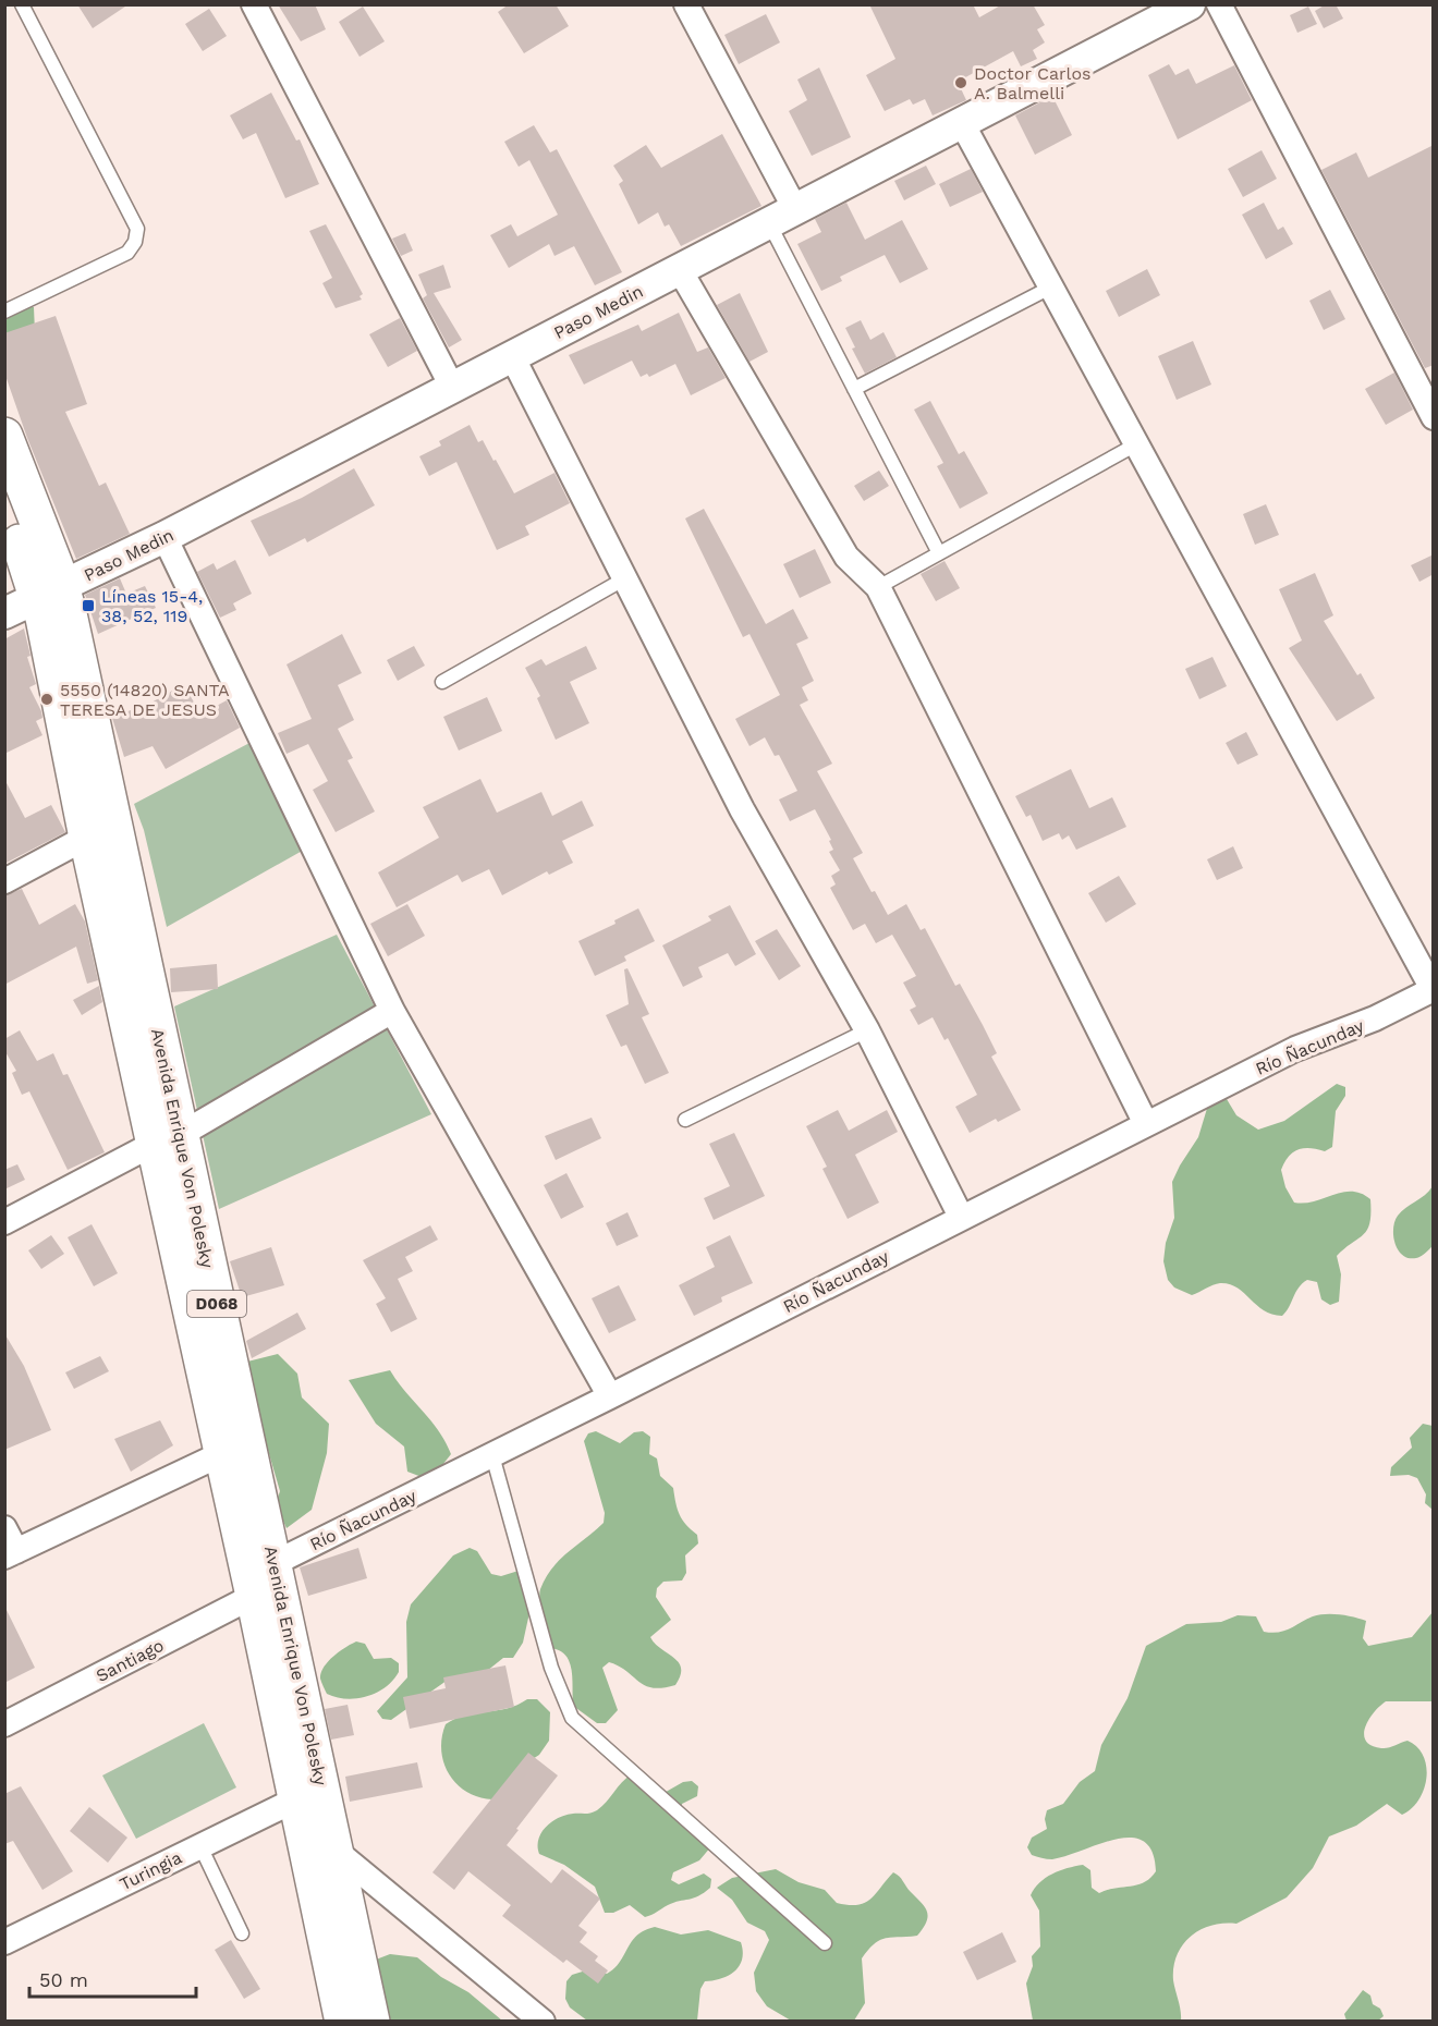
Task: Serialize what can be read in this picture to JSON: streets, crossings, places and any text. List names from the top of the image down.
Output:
{
  "streets": {
    "main road": ["Avenida Enrique Von Polesky", "D068"],
    "street": [
      "Paso Medin",
      "Río Ñacunday",
      "Santiago",
      "Turingia"
    ]
  },
  "crossings": [
    ["Paso Medin", "Avenida Enrique Von Polesky"],
    ["Río Ñacunday", "Avenida Enrique Von Polesky"],
    ["Avenida Enrique Von Polesky", "Santiago"],
    ["Avenida Enrique Von Polesky", "Turingia"]
  ],
  "places": {
    "other": ["Doctor Carlos A. Balmelli", "5550 (14820) SANTA TERESA DE JESUS"],
    "transit": ["Líneas 15-4, 38, 52, 119"]
  },
  "scale_bar": "50 m"
}
